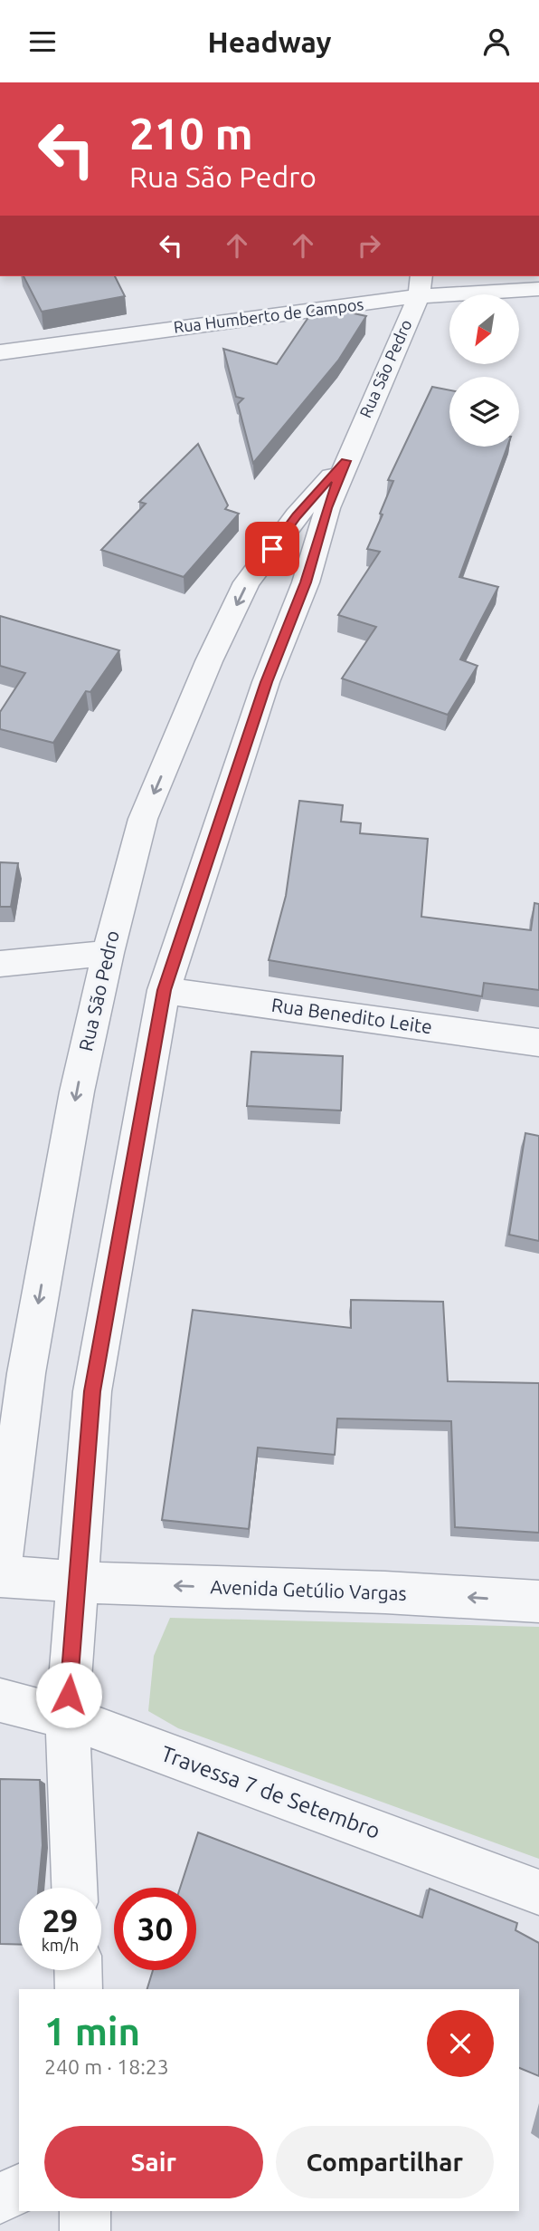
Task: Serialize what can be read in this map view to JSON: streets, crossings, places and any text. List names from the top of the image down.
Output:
{
  "streets": {
    "street": [
      "Rua Humberto de Campos",
      "Rua São Pedro",
      "Rua Benedito Leite",
      "Avenida Getúlio Vargas",
      "Travessa 7 de Setembro"
    ]
  },
  "crossings": [
    ["Rua Humberto de Campos", "Rua São Pedro"],
    ["Rua São Pedro", "Rua Benedito Leite"],
    ["Rua São Pedro", "Avenida Getúlio Vargas"],
    ["Rua São Pedro", "Travessa 7 de Setembro"]
  ],
  "one_way": ["Avenida Getúlio Vargas"],
  "north": "bottom left",
  "page": {
    "header": "Headway",
    "turn": ["210 m", "Rua São Pedro"],
    "speed": "29 km/h",
    "limit": "30",
    "heading": ["1 min", "240 m · 18:23"],
    "buttons": ["Sair", "Compartilhar"]
  }
}
